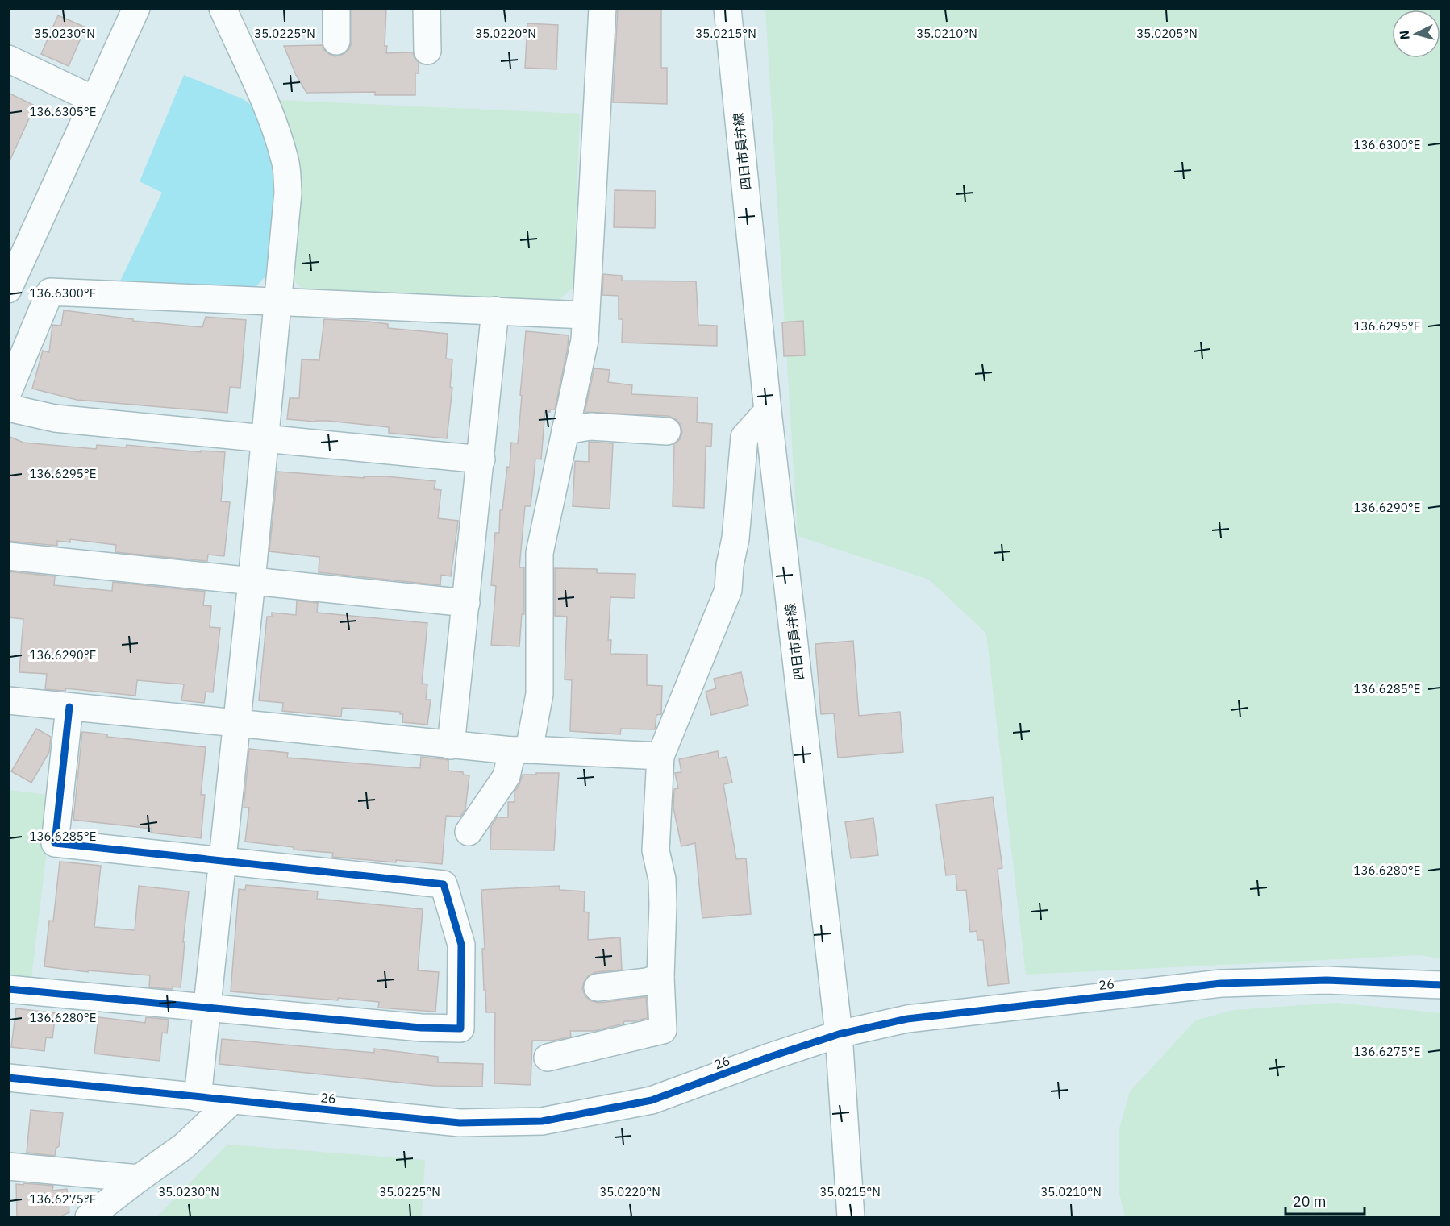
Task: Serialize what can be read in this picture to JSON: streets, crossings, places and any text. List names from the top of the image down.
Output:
{
  "streets": {
    "street": ["四日市員弁線", "26"]
  },
  "crossings": [
    ["四日市員弁線", "26"]
  ],
  "scale_bar": "20 m",
  "north": "left",
  "coordinates": [
    "35.0230°N",
    "35.0225°N",
    "35.0220°N",
    "35.0215°N",
    "35.0210°N",
    "35.0205°N",
    "136.6305°E",
    "136.6300°E",
    "136.6295°E",
    "136.6290°E",
    "136.6285°E",
    "136.6280°E",
    "136.6275°E"
  ]
}
